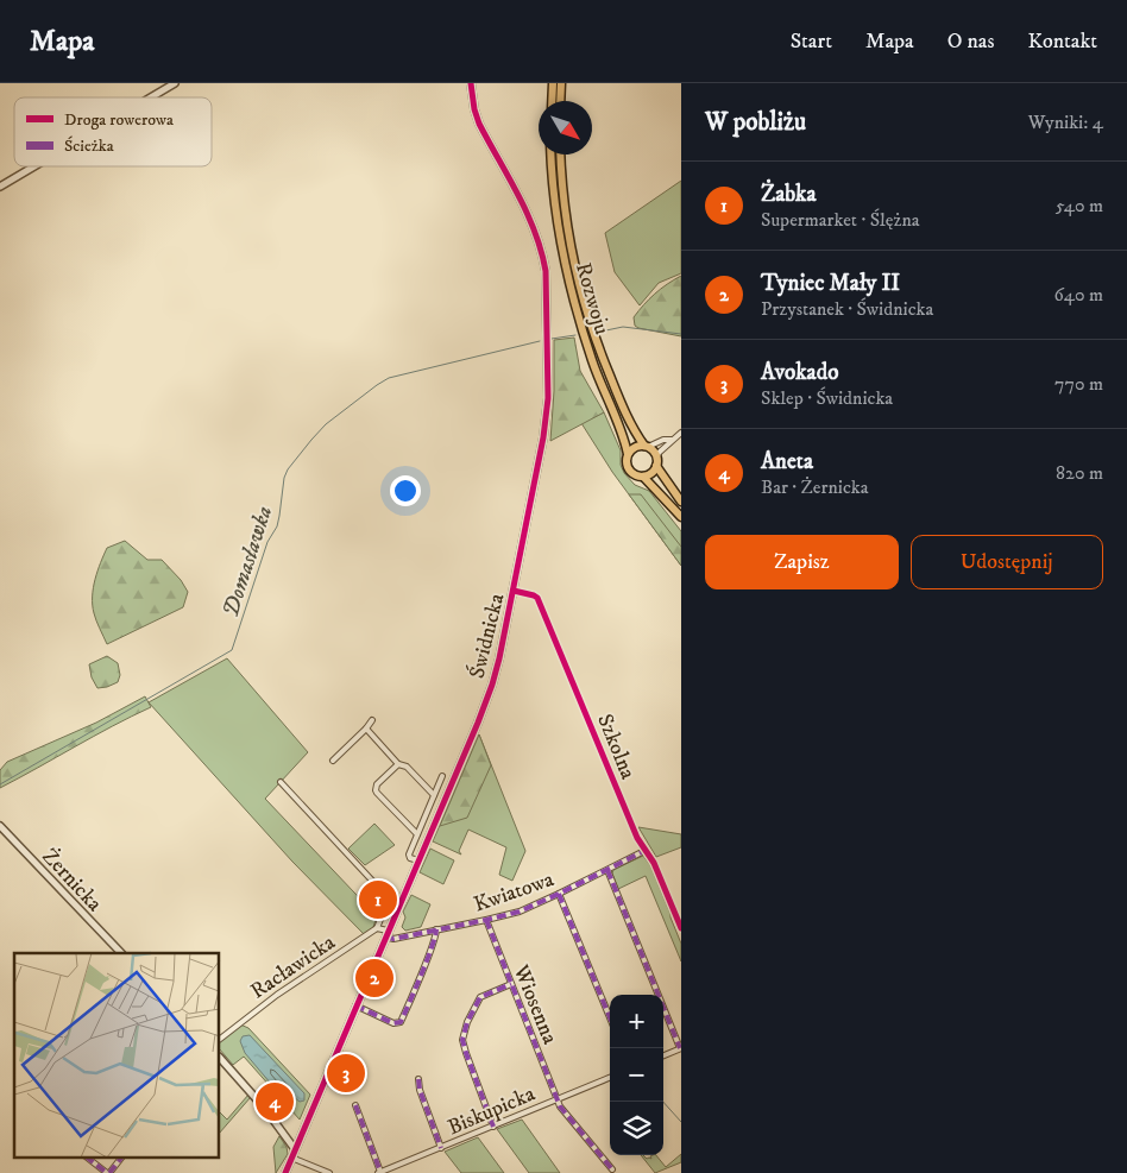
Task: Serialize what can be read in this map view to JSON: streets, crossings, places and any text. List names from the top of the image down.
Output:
{
  "streets": {
    "main road": ["Rozwoju"],
    "street": [
      "Świdnicka",
      "Szkolna",
      "Żernicka",
      "Kwiatowa",
      "Racławicka",
      "Wiosenna",
      "Biskupicka"
    ]
  },
  "crossings": [
    ["Świdnicka", "Szkolna"],
    ["Świdnicka", "Kwiatowa"],
    ["Szkolna", "Kwiatowa"],
    ["Kwiatowa", "Wiosenna"],
    ["Wiosenna", "Biskupicka"]
  ],
  "water": ["Domasławka"],
  "legend": ["Droga rowerowa", "Ścieżka"],
  "north": "bottom right",
  "page": {
    "header": "Mapa",
    "nav": [
      "Start",
      "Mapa",
      "O nas",
      "Kontakt"
    ],
    "heading": ["W pobliżu", "Wyniki: 4"],
    "list": [
      {
        "mark": "1",
        "name": "Żabka",
        "note": "Supermarket · Ślężna",
        "value": "540 m"
      },
      {
        "mark": "2",
        "name": "Tyniec Mały II",
        "note": "Przystanek · Świdnicka",
        "value": "640 m"
      },
      {
        "mark": "3",
        "name": "Avokado",
        "note": "Sklep · Świdnicka",
        "value": "770 m"
      },
      {
        "mark": "4",
        "name": "Aneta",
        "note": "Bar · Żernicka",
        "value": "820 m"
      }
    ],
    "buttons": ["Zapisz", "Udostępnij"],
    "pins": [
      "1",
      "2",
      "3",
      "4"
    ],
    "map_buttons": ["+", "−"]
  }
}
